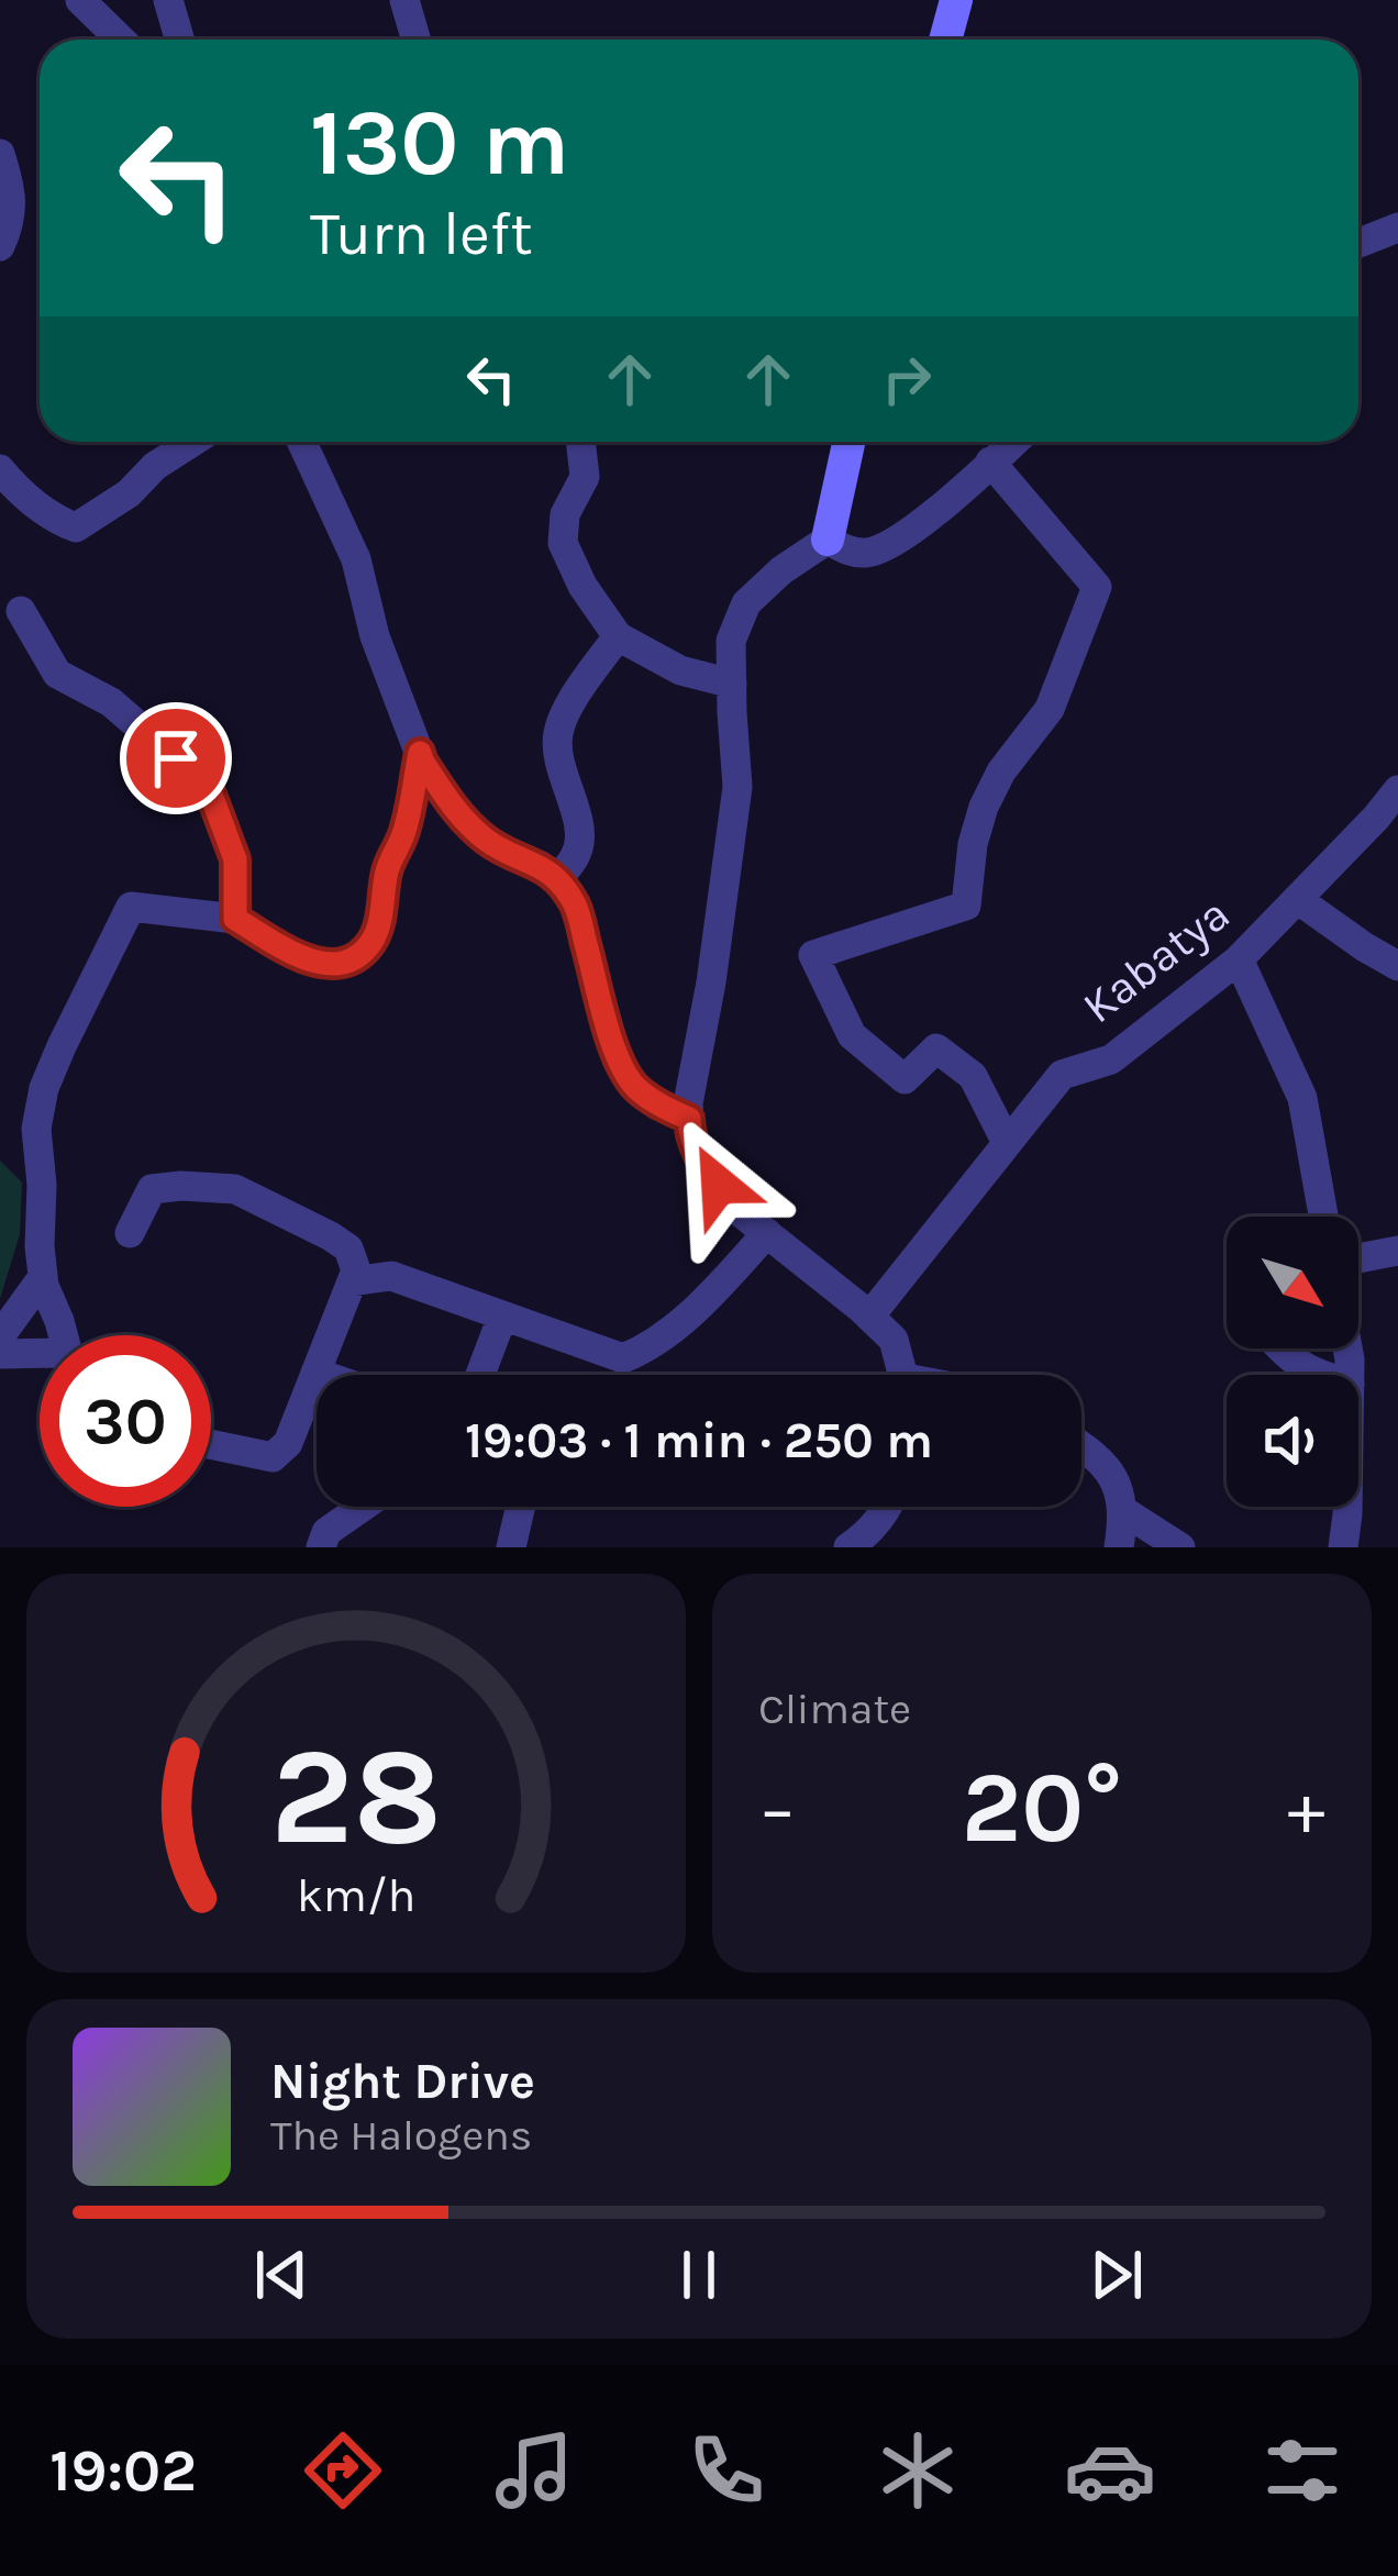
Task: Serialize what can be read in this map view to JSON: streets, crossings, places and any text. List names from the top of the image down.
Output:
{
  "streets": {
    "street": ["Kabatya"]
  },
  "north": "bottom right",
  "page": {
    "turn": ["130 m", "Turn left"],
    "limit": "30",
    "trip": "19:03 · 1 min · 250 m",
    "tile": "Climate",
    "heat": ["−", "20°", "+"],
    "song": ["Night Drive", "The Halogens"],
    "tabs": "19:02",
    "gauge": ["28", "km/h"]
  }
}
